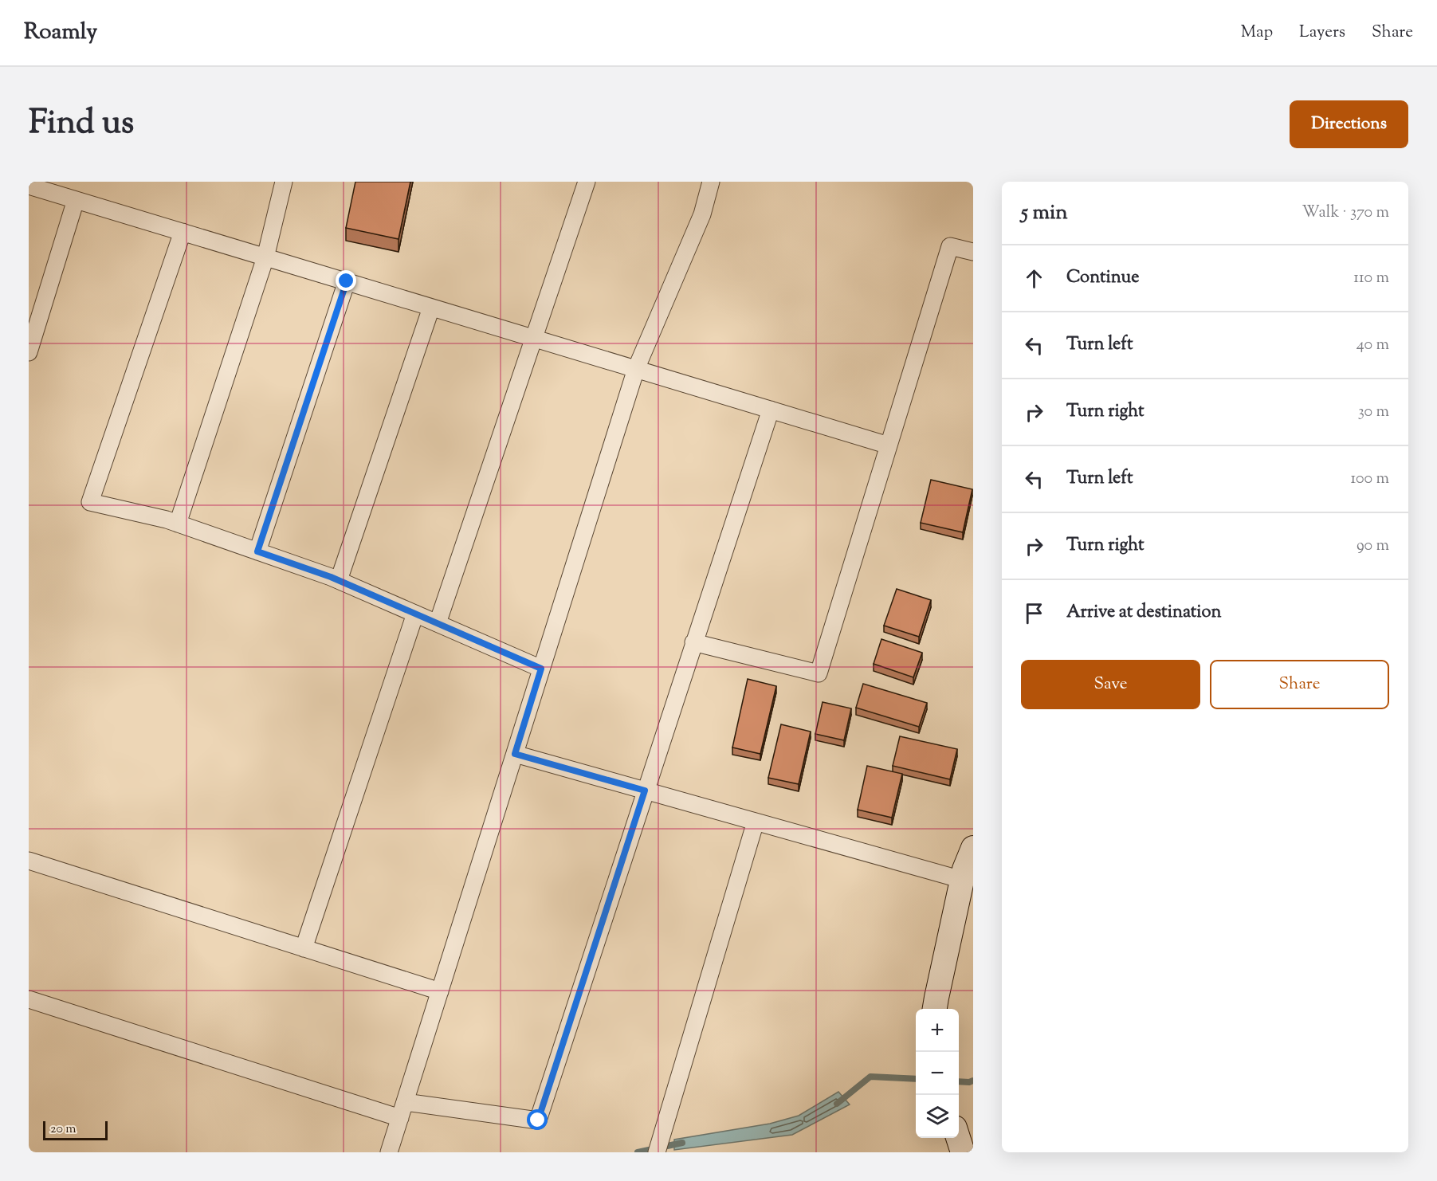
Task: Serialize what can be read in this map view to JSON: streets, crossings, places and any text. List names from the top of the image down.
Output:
{
  "scale_bar": "20 m",
  "page": {
    "header": "Roamly",
    "nav": ["Map", "Layers", "Share"],
    "title": "Find us",
    "buttons": [
      "Directions",
      ["Save", "Share"]
    ],
    "heading": ["5 min", "Walk · 370 m"],
    "list": [
      ["Continue", "110 m"],
      ["Turn left", "40 m"],
      ["Turn right", "30 m"],
      ["Turn left", "100 m"],
      ["Turn right", "90 m"],
      "Arrive at destination"
    ],
    "map_buttons": ["+", "−"],
    "scale": "20 m"
  }
}
